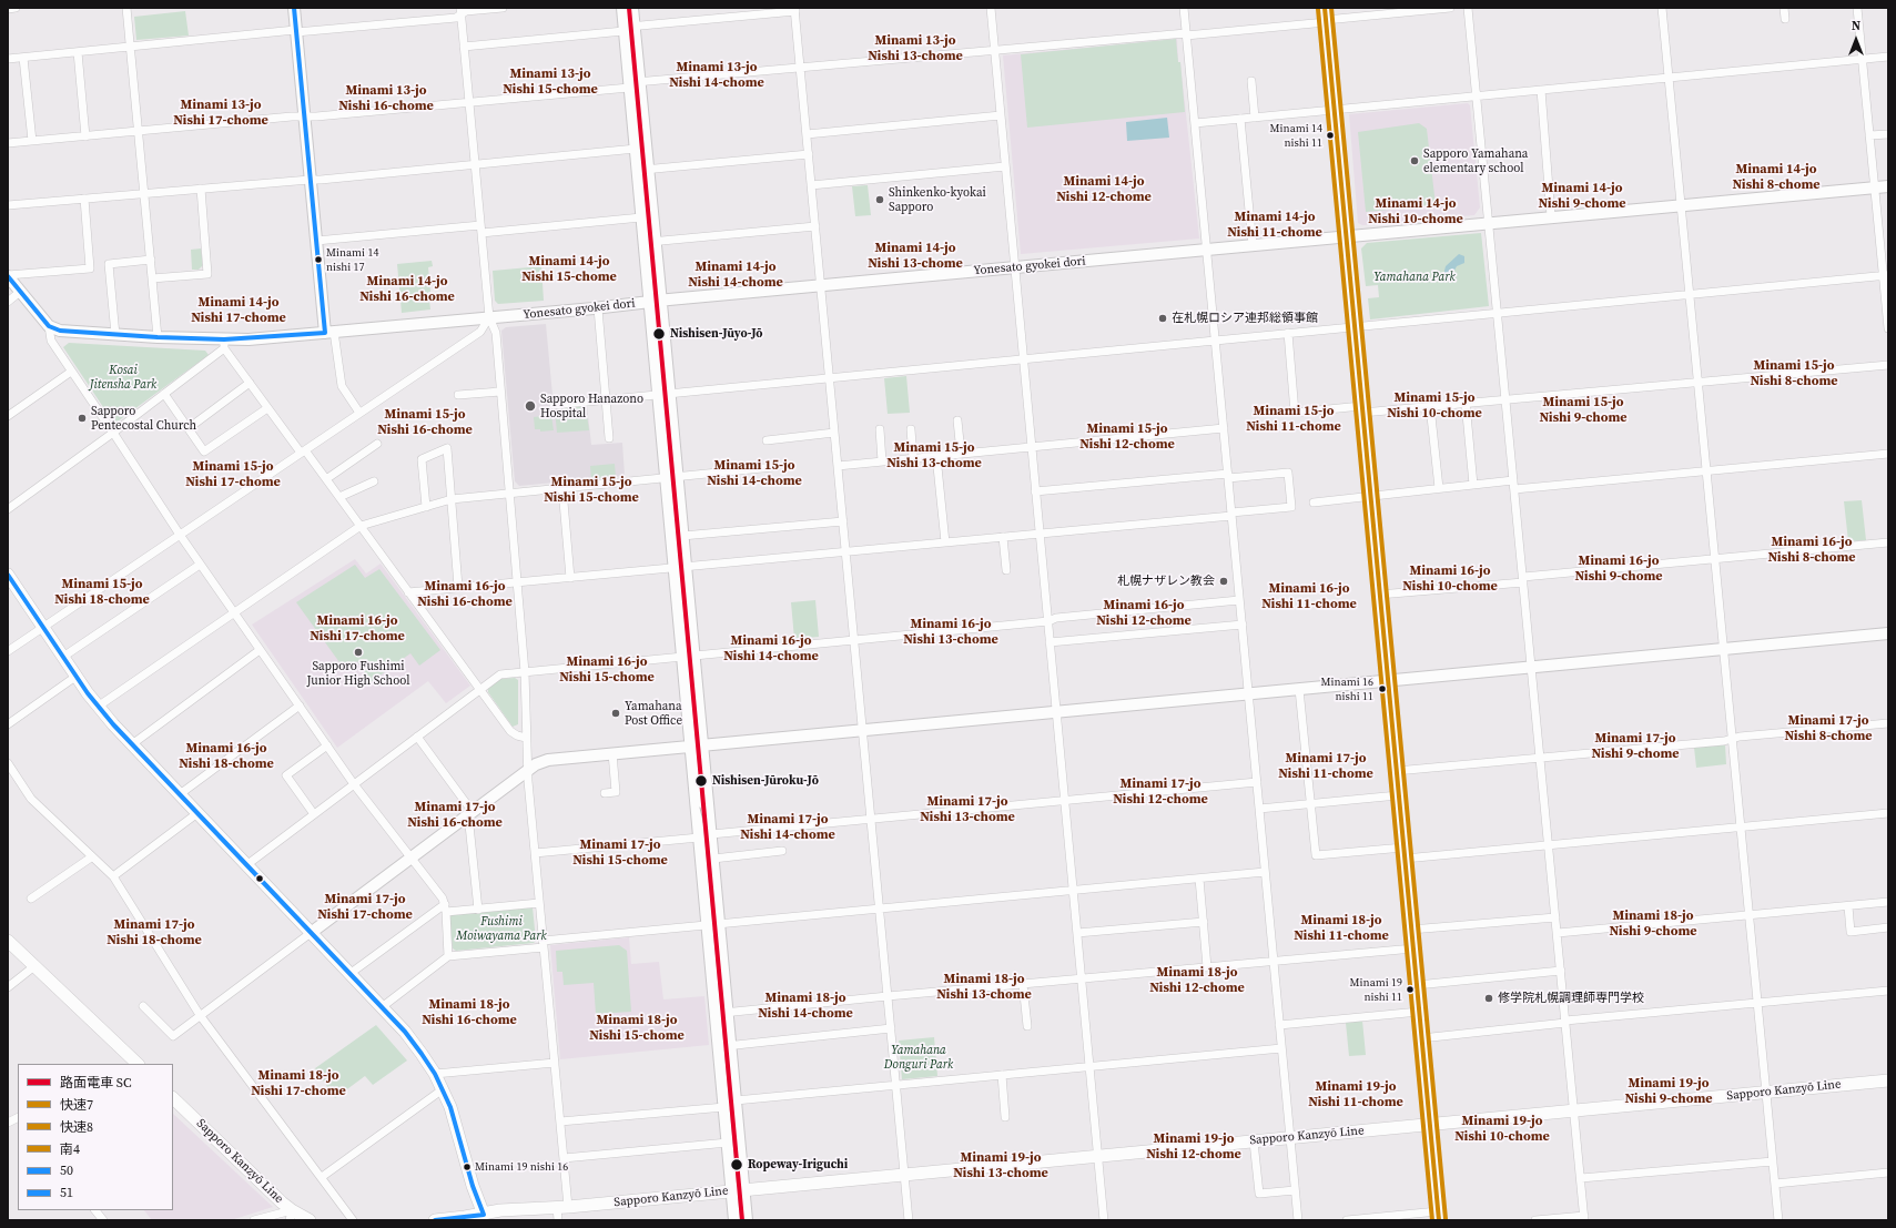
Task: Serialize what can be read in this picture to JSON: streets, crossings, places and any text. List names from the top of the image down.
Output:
{
  "streets": {
    "main road": ["Sapporo Kanzyō Line"],
    "street": ["Yonesato gyokei dori"]
  },
  "districts": [
    "Minami 13-jo Nishi 13-chome",
    "Minami 13-jo Nishi 14-chome",
    "Minami 13-jo Nishi 15-chome",
    "Minami 13-jo Nishi 16-chome",
    "Minami 13-jo Nishi 17-chome",
    "Minami 14-jo Nishi 8-chome",
    "Minami 14-jo Nishi 12-chome",
    "Minami 14-jo Nishi 9-chome",
    "Minami 14-jo Nishi 10-chome",
    "Minami 14-jo Nishi 11-chome",
    "Minami 14-jo Nishi 13-chome",
    "Minami 14-jo Nishi 15-chome",
    "Minami 14-jo Nishi 14-chome",
    "Minami 14-jo Nishi 16-chome",
    "Minami 14-jo Nishi 17-chome",
    "Minami 15-jo Nishi 8-chome",
    "Minami 15-jo Nishi 10-chome",
    "Minami 15-jo Nishi 9-chome",
    "Minami 15-jo Nishi 11-chome",
    "Minami 15-jo Nishi 16-chome",
    "Minami 15-jo Nishi 12-chome",
    "Minami 15-jo Nishi 13-chome",
    "Minami 15-jo Nishi 14-chome",
    "Minami 15-jo Nishi 17-chome",
    "Minami 15-jo Nishi 15-chome",
    "Minami 16-jo Nishi 8-chome",
    "Minami 16-jo Nishi 9-chome",
    "Minami 16-jo Nishi 10-chome",
    "Minami 15-jo Nishi 18-chome",
    "Minami 16-jo Nishi 16-chome",
    "Minami 16-jo Nishi 11-chome",
    "Minami 16-jo Nishi 12-chome",
    "Minami 16-jo Nishi 17-chome",
    "Minami 16-jo Nishi 13-chome",
    "Minami 16-jo Nishi 14-chome",
    "Minami 16-jo Nishi 15-chome",
    "Minami 17-jo Nishi 8-chome",
    "Minami 17-jo Nishi 9-chome",
    "Minami 16-jo Nishi 18-chome",
    "Minami 17-jo Nishi 11-chome",
    "Minami 17-jo Nishi 12-chome",
    "Minami 17-jo Nishi 13-chome",
    "Minami 17-jo Nishi 16-chome",
    "Minami 17-jo Nishi 14-chome",
    "Minami 17-jo Nishi 15-chome",
    "Minami 17-jo Nishi 17-chome",
    "Minami 18-jo Nishi 9-chome",
    "Minami 18-jo Nishi 11-chome",
    "Minami 17-jo Nishi 18-chome",
    "Minami 18-jo Nishi 12-chome",
    "Minami 18-jo Nishi 13-chome",
    "Minami 18-jo Nishi 14-chome",
    "Minami 18-jo Nishi 16-chome",
    "Minami 18-jo Nishi 15-chome",
    "Minami 18-jo Nishi 17-chome",
    "Minami 19-jo Nishi 9-chome",
    "Minami 19-jo Nishi 11-chome",
    "Minami 19-jo Nishi 10-chome",
    "Minami 19-jo Nishi 12-chome",
    "Minami 19-jo Nishi 13-chome"
  ],
  "parks": [
    "Yamahana Park",
    "Kosai Jitensha Park",
    "Fushimi Moiwayama Park",
    "Yamahana Donguri Park"
  ],
  "places": [
    "Minami 14 nishi 11",
    "Sapporo Yamahana elementary school",
    "Shinkenko-kyokai Sapporo",
    "Minami 14 nishi 17",
    "在札幌ロシア連邦総領事館",
    "Nishisen-Jūyo-Jō",
    "Sapporo Hanazono Hospital",
    "Sapporo Pentecostal Church",
    "札幌ナザレン教会",
    "Sapporo Fushimi Junior High School",
    "Minami 16 nishi 11",
    "Yamahana Post Office",
    "Nishisen-Jūroku-Jō",
    "Minami 19 nishi 11",
    "修学院札幌調理師専門学校",
    "Ropeway-Iriguchi",
    "Minami 19 nishi 16"
  ],
  "lines": [
    "tram line SC",
    "transit line 快速7",
    "transit line 南4",
    "transit line 51",
    "transit line 快速8",
    "transit line 50"
  ],
  "legend": [
    "路面電車 SC",
    "快速7",
    "快速8",
    "南4",
    "50",
    "51"
  ],
  "north": "top"
}
